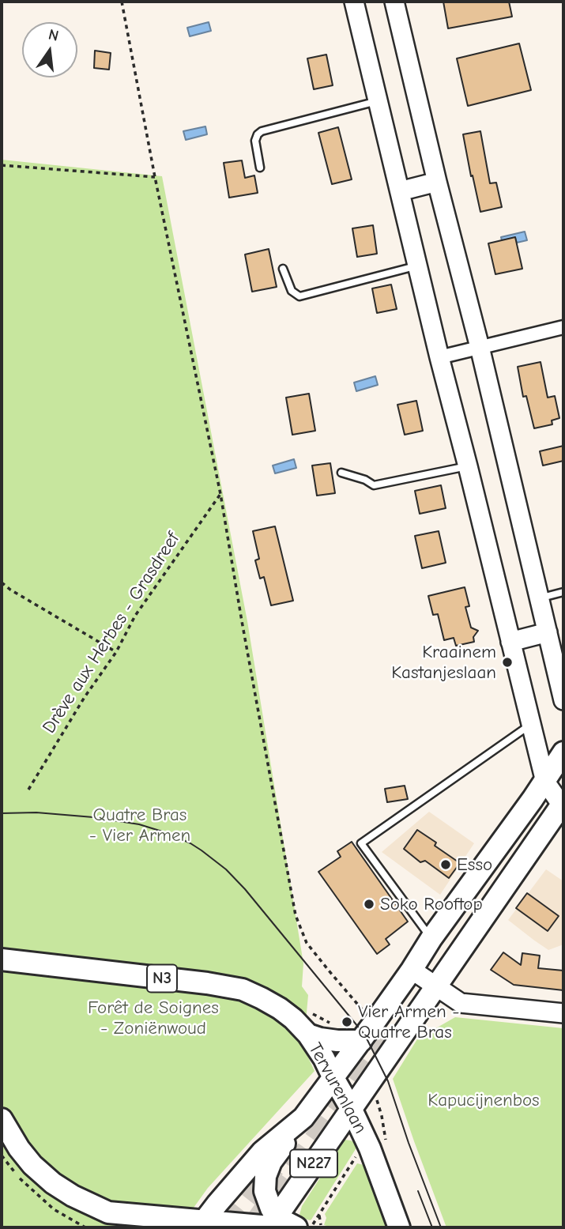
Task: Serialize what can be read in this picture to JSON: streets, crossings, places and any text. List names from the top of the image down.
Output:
{
  "streets": {
    "main road": ["N3", "Tervurenlaan", "N227"],
    "path": ["Drève aux Herbes - Grasdreef"]
  },
  "crossings": [
    ["Tervurenlaan", "N227"]
  ],
  "parks": ["Quatre Bras - Vier Armen", "Forêt de Soignes - Zoniënwoud", "Kapucijnenbos"],
  "places": [
    "Kraainem Kastanjeslaan",
    "Esso",
    "Soko Rooftop",
    "Vier Armen - Quatre Bras"
  ],
  "north": "top"
}
